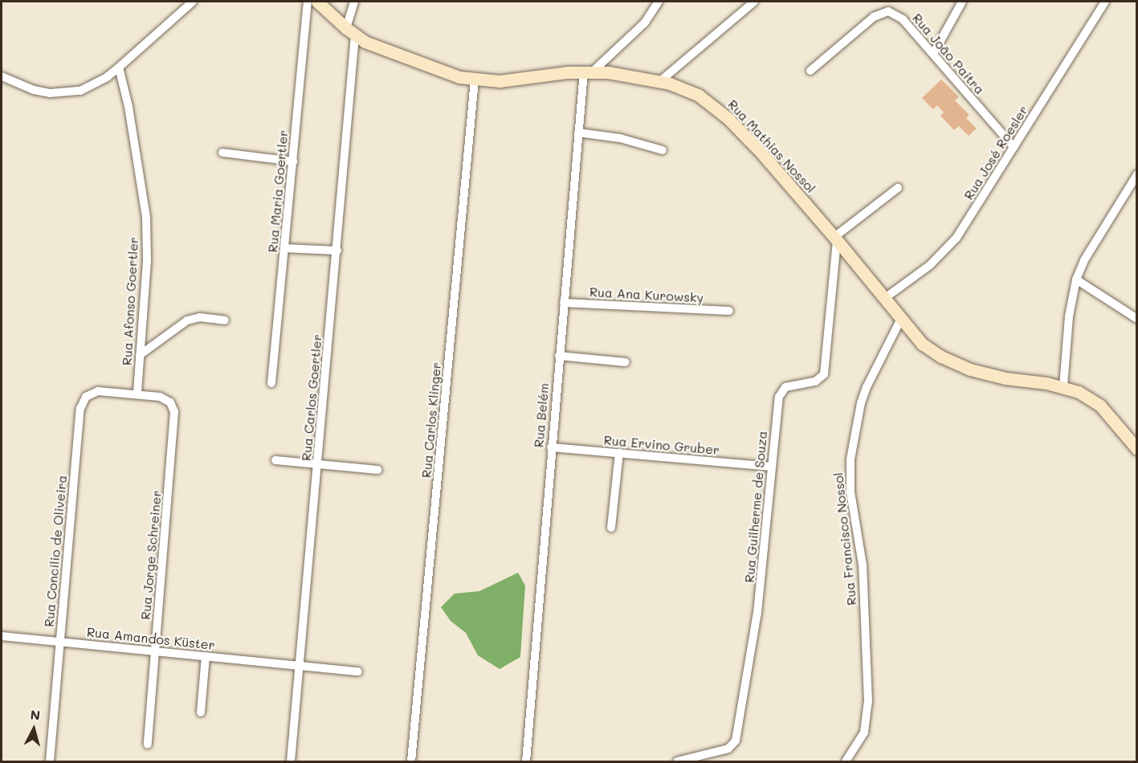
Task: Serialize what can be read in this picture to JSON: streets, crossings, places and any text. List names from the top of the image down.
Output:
{
  "streets": {
    "street": [
      "Rua João Paitra",
      "Rua Mathias Nossol",
      "Rua José Roesler",
      "Rua Maria Goertler",
      "Rua Ana Kurowsky",
      "Rua Afonso Goertler",
      "Rua Carlos Goertler",
      "Rua Belém",
      "Rua Carlos Klinger",
      "Rua Ervino Gruber",
      "Rua Guilherme de Souza",
      "Rua Francisco Nossol",
      "Rua Concílio de Oliveira",
      "Rua Jorge Schreiner",
      "Rua Amandos Küster"
    ]
  },
  "crossings": [
    ["Rua João Paitra", "Rua José Roesler"],
    ["Rua Mathias Nossol", "Rua José Roesler"],
    ["Rua Mathias Nossol", "Rua Carlos Goertler"],
    ["Rua Mathias Nossol", "Rua Belém"],
    ["Rua Mathias Nossol", "Rua Carlos Klinger"],
    ["Rua Mathias Nossol", "Rua Guilherme de Souza"],
    ["Rua Mathias Nossol", "Rua Francisco Nossol"],
    ["Rua Ana Kurowsky", "Rua Belém"],
    ["Rua Afonso Goertler", "Rua Concílio de Oliveira"],
    ["Rua Afonso Goertler", "Rua Jorge Schreiner"],
    ["Rua Carlos Goertler", "Rua Amandos Küster"],
    ["Rua Belém", "Rua Ervino Gruber"],
    ["Rua Ervino Gruber", "Rua Guilherme de Souza"],
    ["Rua Concílio de Oliveira", "Rua Jorge Schreiner"],
    ["Rua Concílio de Oliveira", "Rua Amandos Küster"],
    ["Rua Jorge Schreiner", "Rua Amandos Küster"]
  ],
  "north": "top"
}
